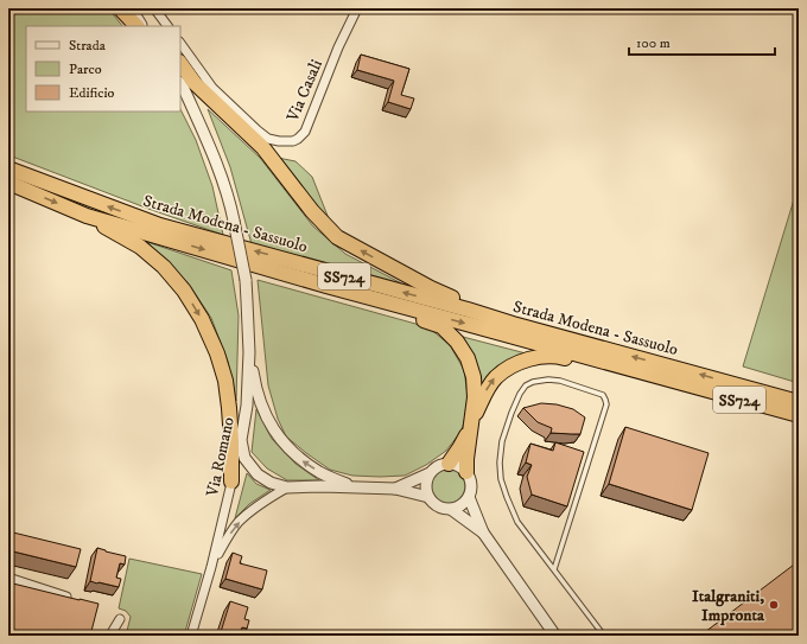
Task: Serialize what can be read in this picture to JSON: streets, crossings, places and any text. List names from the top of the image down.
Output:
{
  "streets": {
    "highway": ["Strada Modena - Sassuolo", "SS724"],
    "street": ["Via Casali", "Via Romano"]
  },
  "crossings": [
    ["Strada Modena - Sassuolo", "SS724"]
  ],
  "places": ["Italgraniti, Impronta"],
  "legend": ["Strada", "Parco", "Edificio"],
  "scale_bar": "100 m"
}
